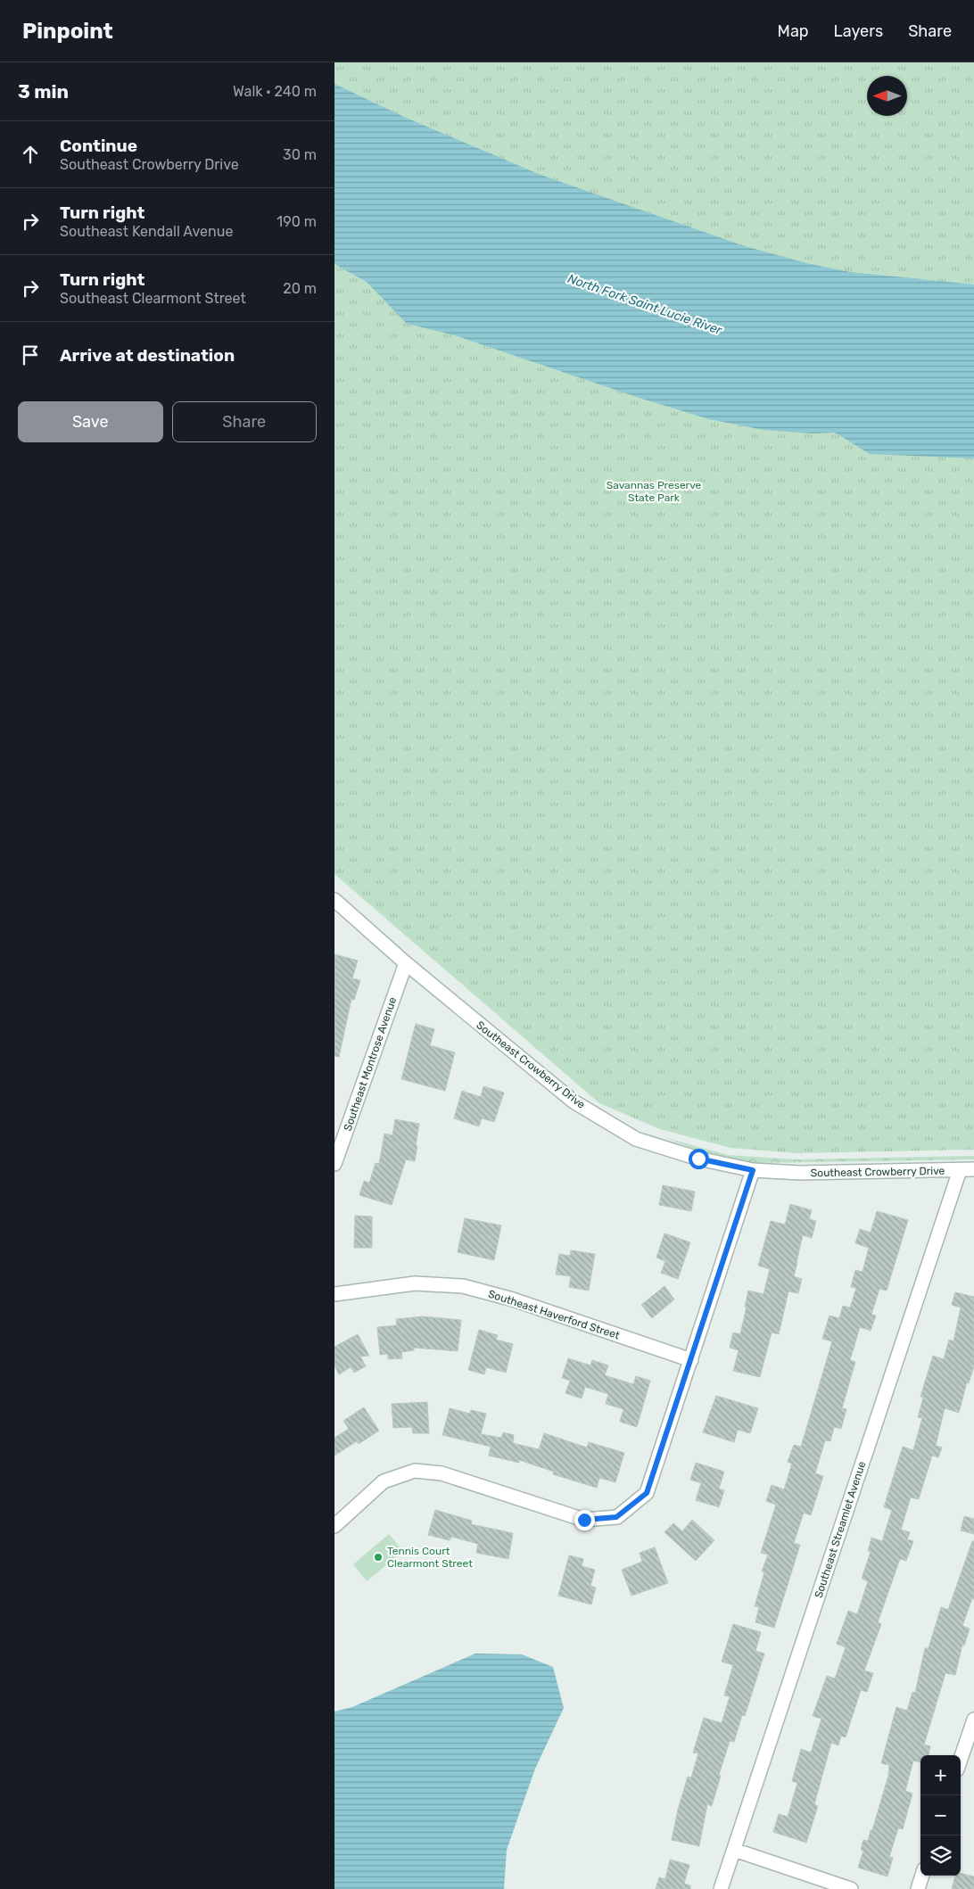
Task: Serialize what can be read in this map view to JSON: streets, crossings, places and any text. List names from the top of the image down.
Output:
{
  "streets": {
    "street": [
      "Southeast Montrose Avenue",
      "Southeast Crowberry Drive",
      "Southeast Haverford Street",
      "Southeast Streamlet Avenue"
    ]
  },
  "crossings": [
    ["Southeast Montrose Avenue", "Southeast Crowberry Drive"],
    ["Southeast Crowberry Drive", "Southeast Streamlet Avenue"]
  ],
  "water": ["North Fork Saint Lucie River"],
  "parks": ["Savannas Preserve State Park"],
  "places": ["Tennis Court Clearmont Street"],
  "north": "left",
  "page": {
    "header": "Pinpoint",
    "nav": ["Map", "Layers", "Share"],
    "heading": ["3 min", "Walk · 240 m"],
    "list": [
      ["Continue", "Southeast Crowberry Drive", "30 m"],
      ["Turn right", "Southeast Kendall Avenue", "190 m"],
      ["Turn right", "Southeast Clearmont Street", "20 m"],
      "Arrive at destination"
    ],
    "buttons": ["Save", "Share"],
    "map_buttons": ["+", "−"]
  }
}
